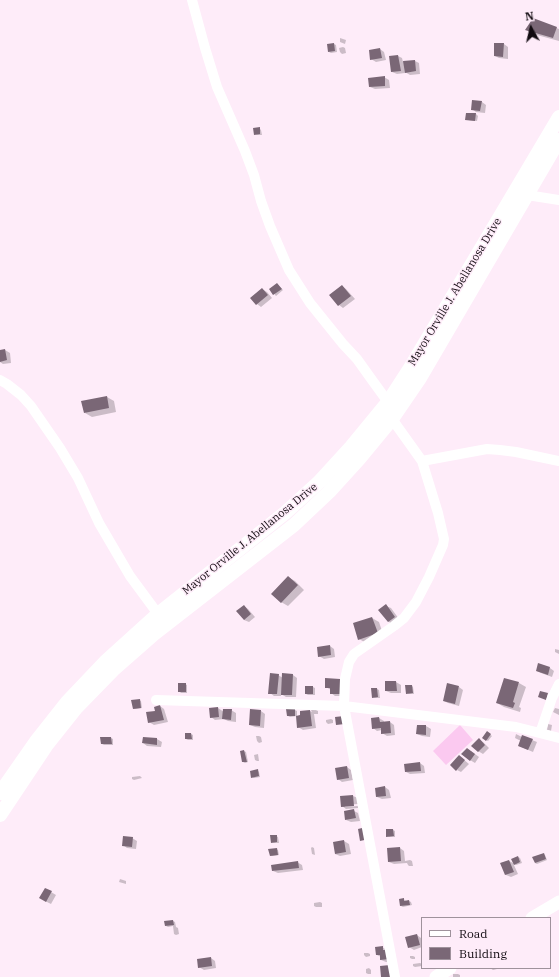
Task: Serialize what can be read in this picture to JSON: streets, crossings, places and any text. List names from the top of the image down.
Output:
{
  "streets": {
    "main road": ["Mayor Orville J. Abellanosa Drive"]
  },
  "legend": ["Road", "Building"],
  "north": "top"
}
